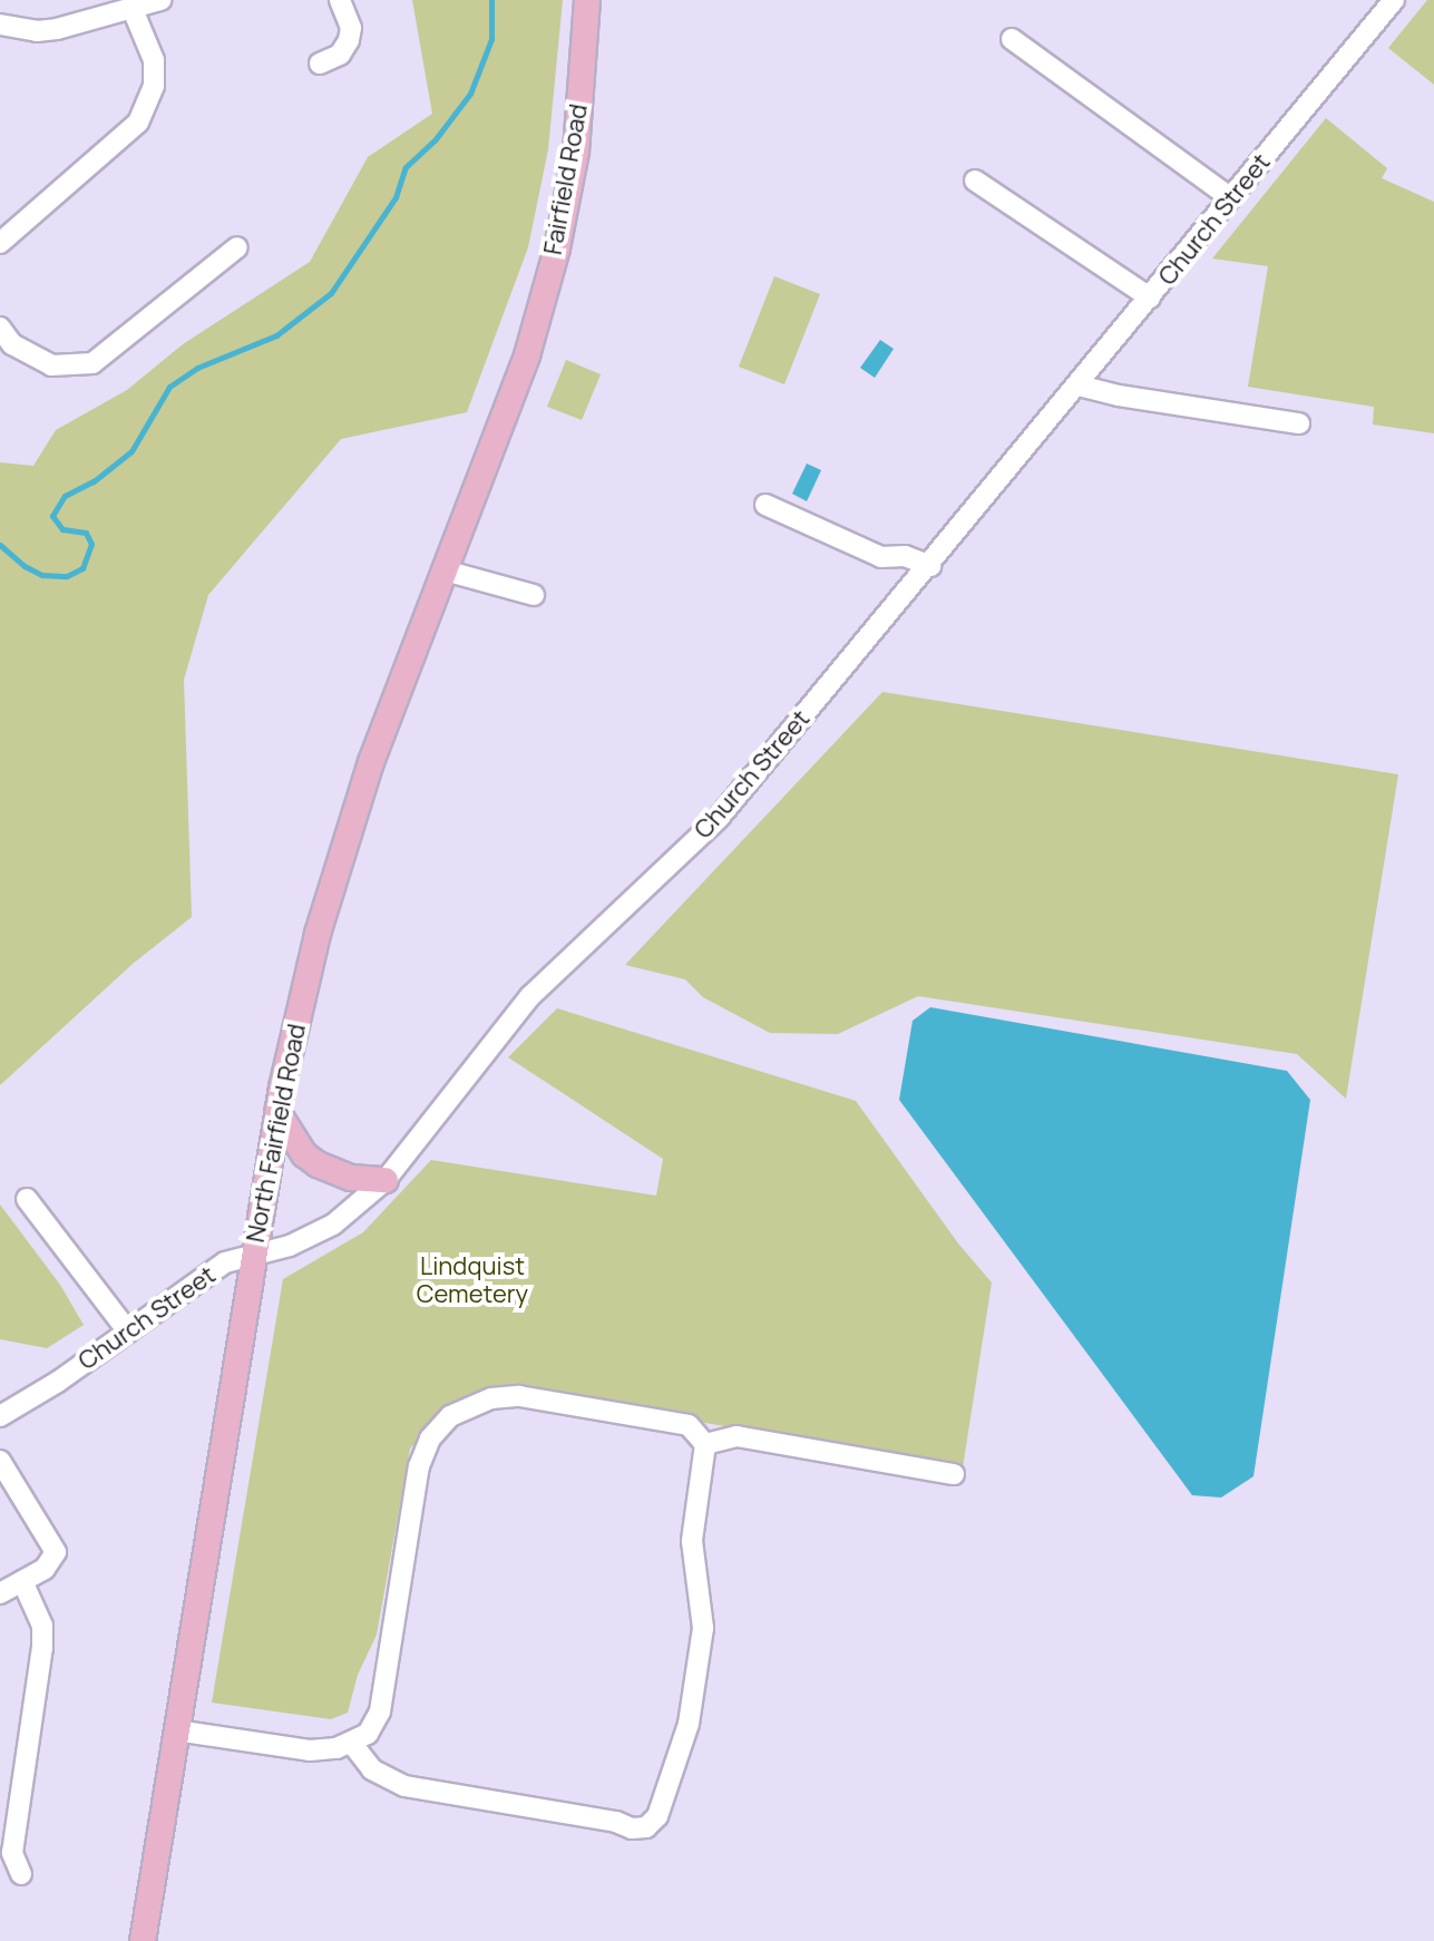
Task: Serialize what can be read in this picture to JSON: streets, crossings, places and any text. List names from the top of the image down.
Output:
{
  "streets": {
    "main road": ["Fairfield Road", "North Fairfield Road"],
    "street": ["Church Street"]
  },
  "crossings": [
    ["Fairfield Road", "North Fairfield Road"],
    ["Church Street", "North Fairfield Road"]
  ],
  "parks": ["Lindquist Cemetery"]
}
